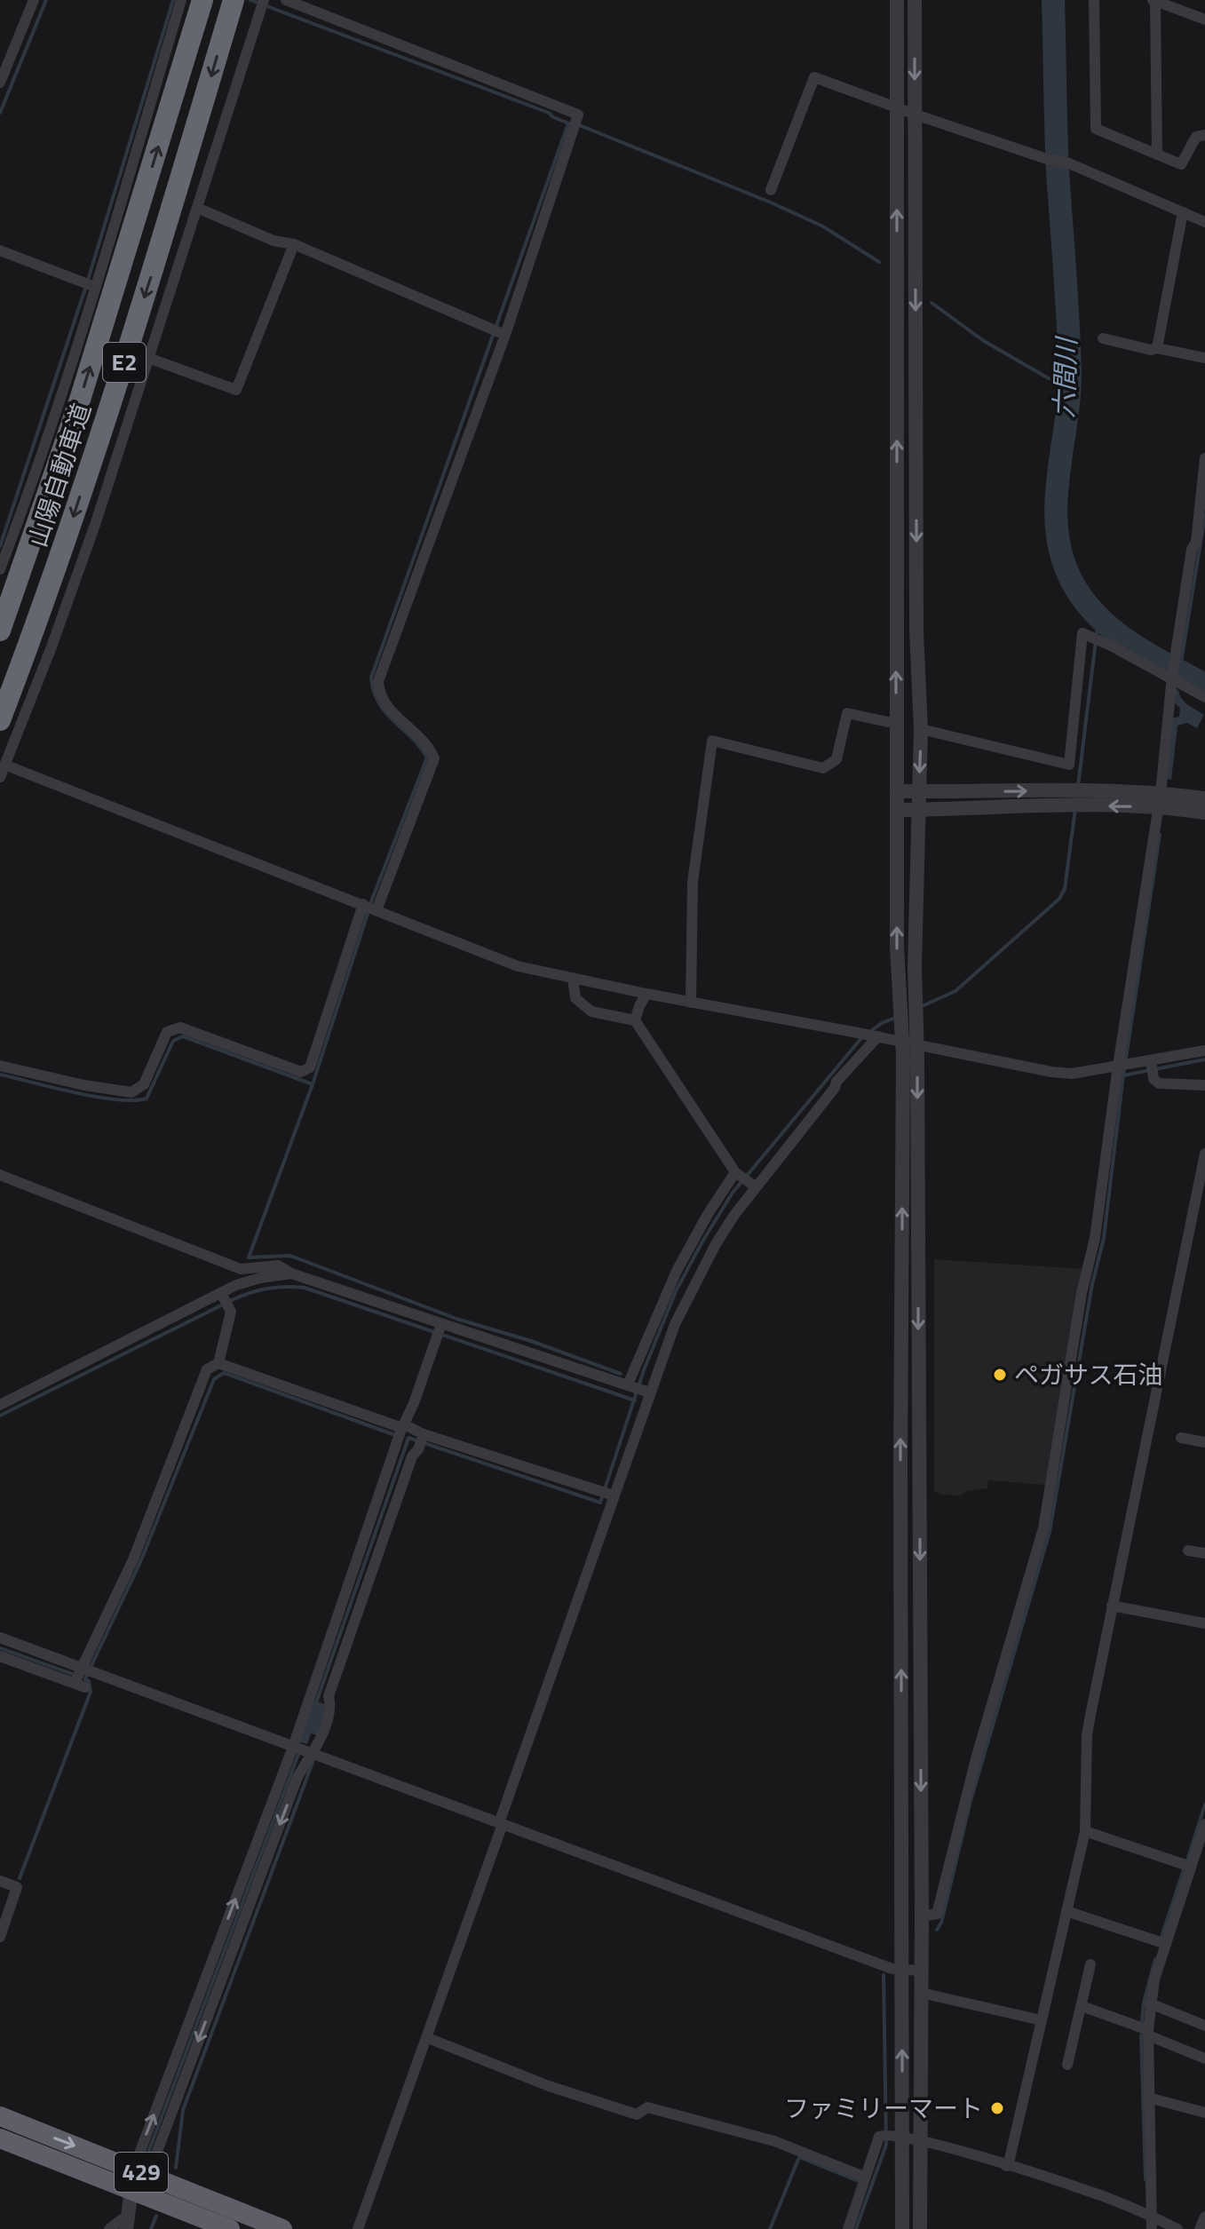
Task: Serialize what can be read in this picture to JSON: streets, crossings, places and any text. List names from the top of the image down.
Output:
{
  "streets": {
    "highway": ["E2", "山陽自動車道", "429"]
  },
  "water": ["六間川"],
  "places": ["ペガサス石油", "ファミリーマート"]
}
